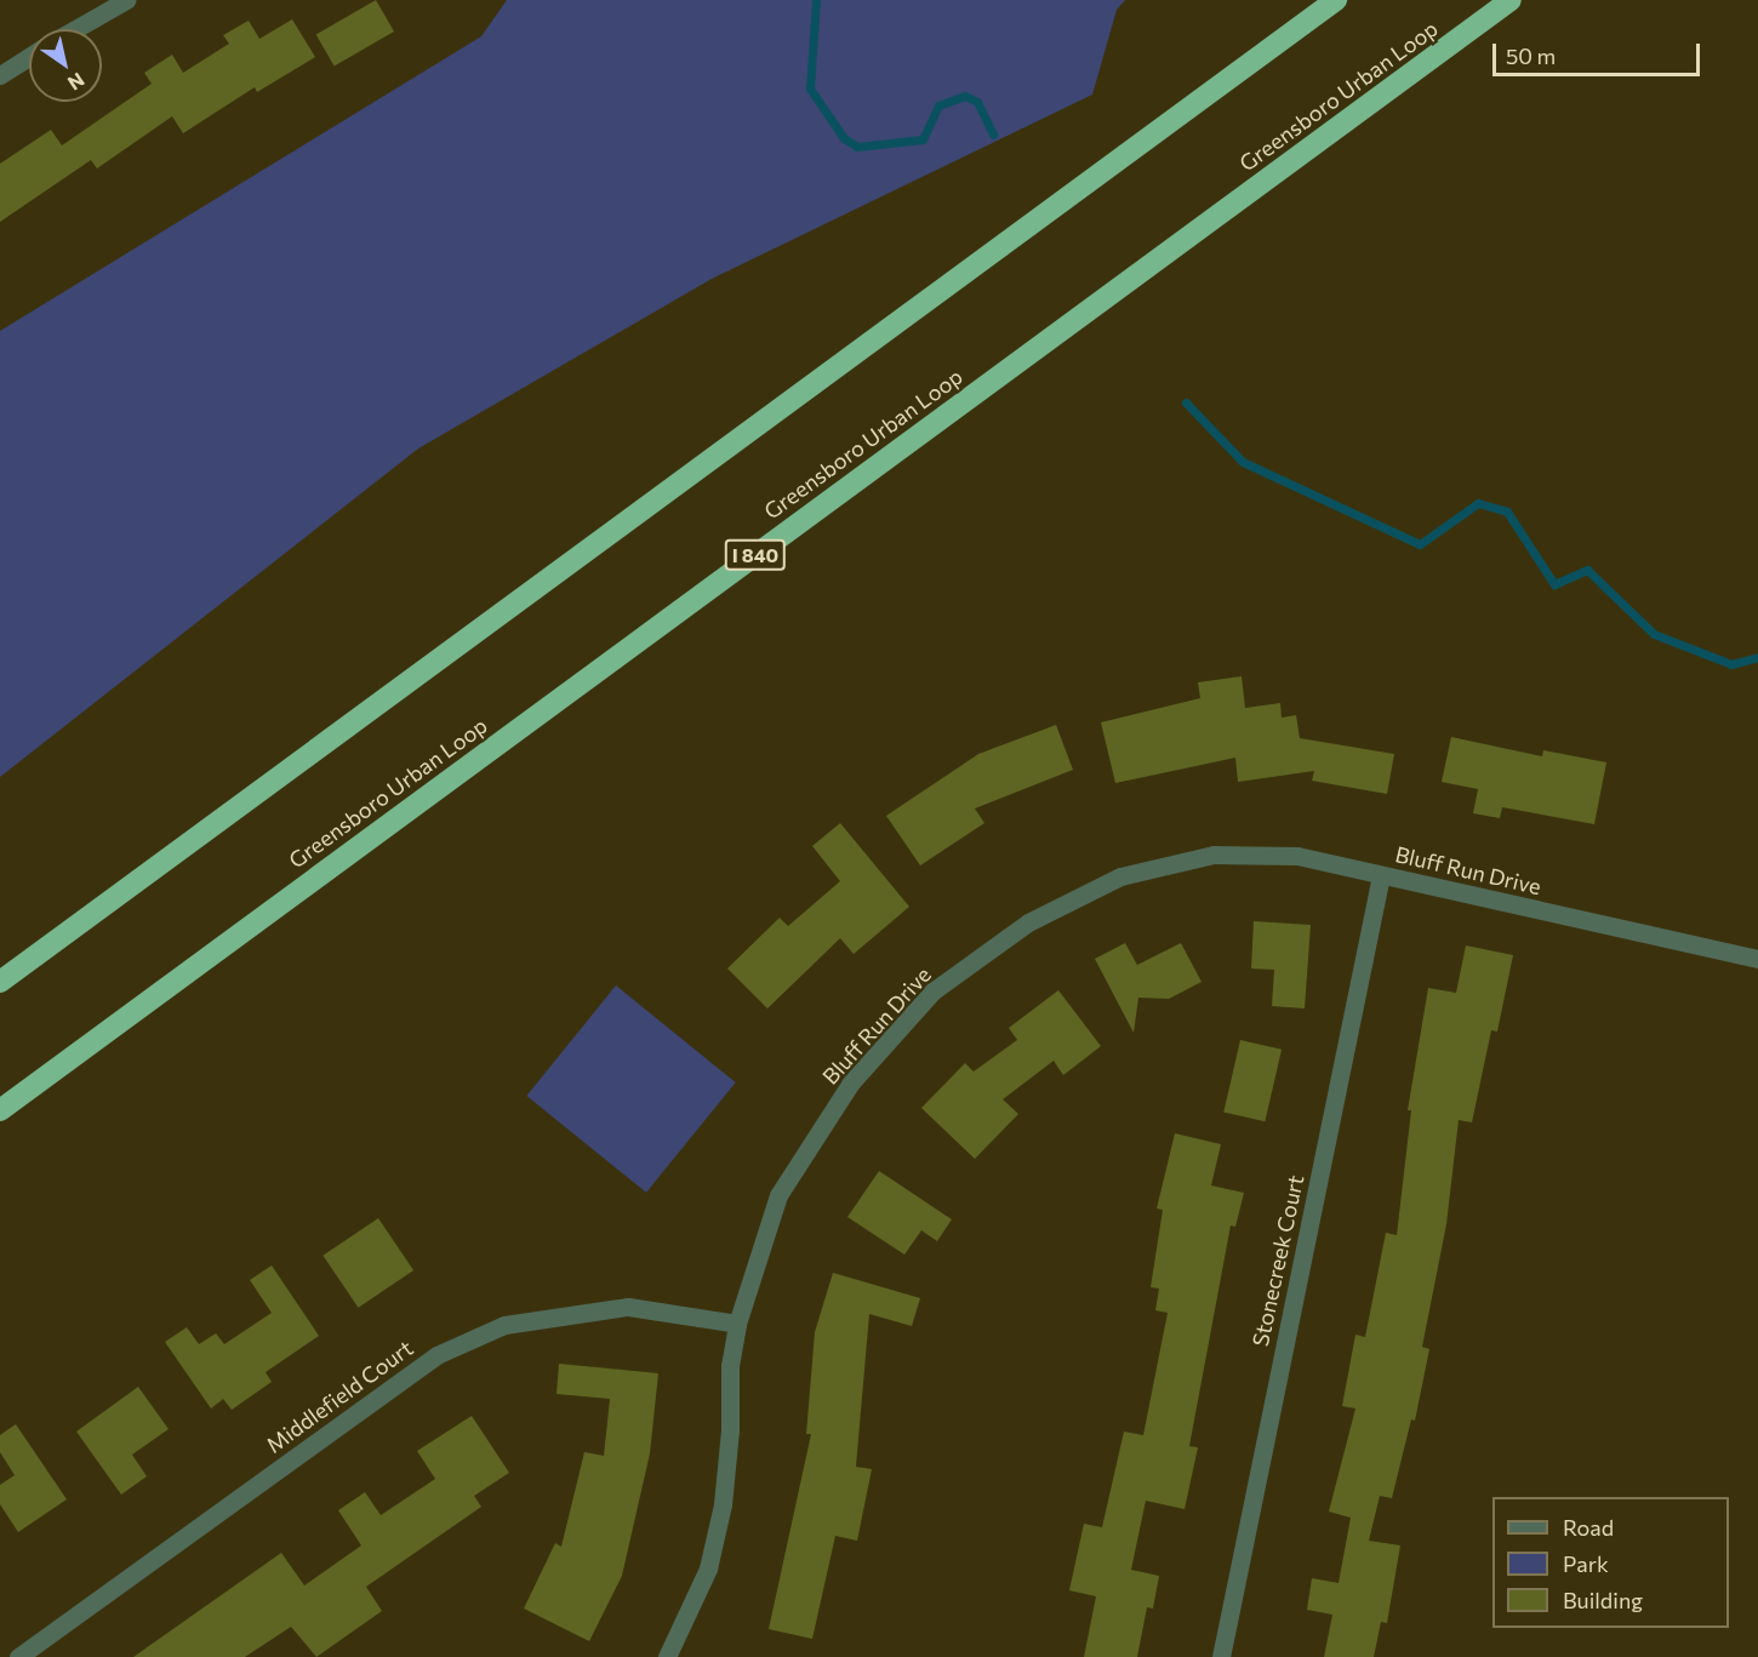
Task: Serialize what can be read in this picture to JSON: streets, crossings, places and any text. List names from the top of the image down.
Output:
{
  "streets": {
    "highway": ["Greensboro Urban Loop", "I 840"],
    "street": ["Bluff Run Drive", "Stonecreek Court", "Middlefield Court"]
  },
  "crossings": [
    ["Bluff Run Drive", "Stonecreek Court"],
    ["Bluff Run Drive", "Middlefield Court"]
  ],
  "legend": ["Road", "Park", "Building"],
  "scale_bar": "50 m",
  "north": "bottom right"
}
